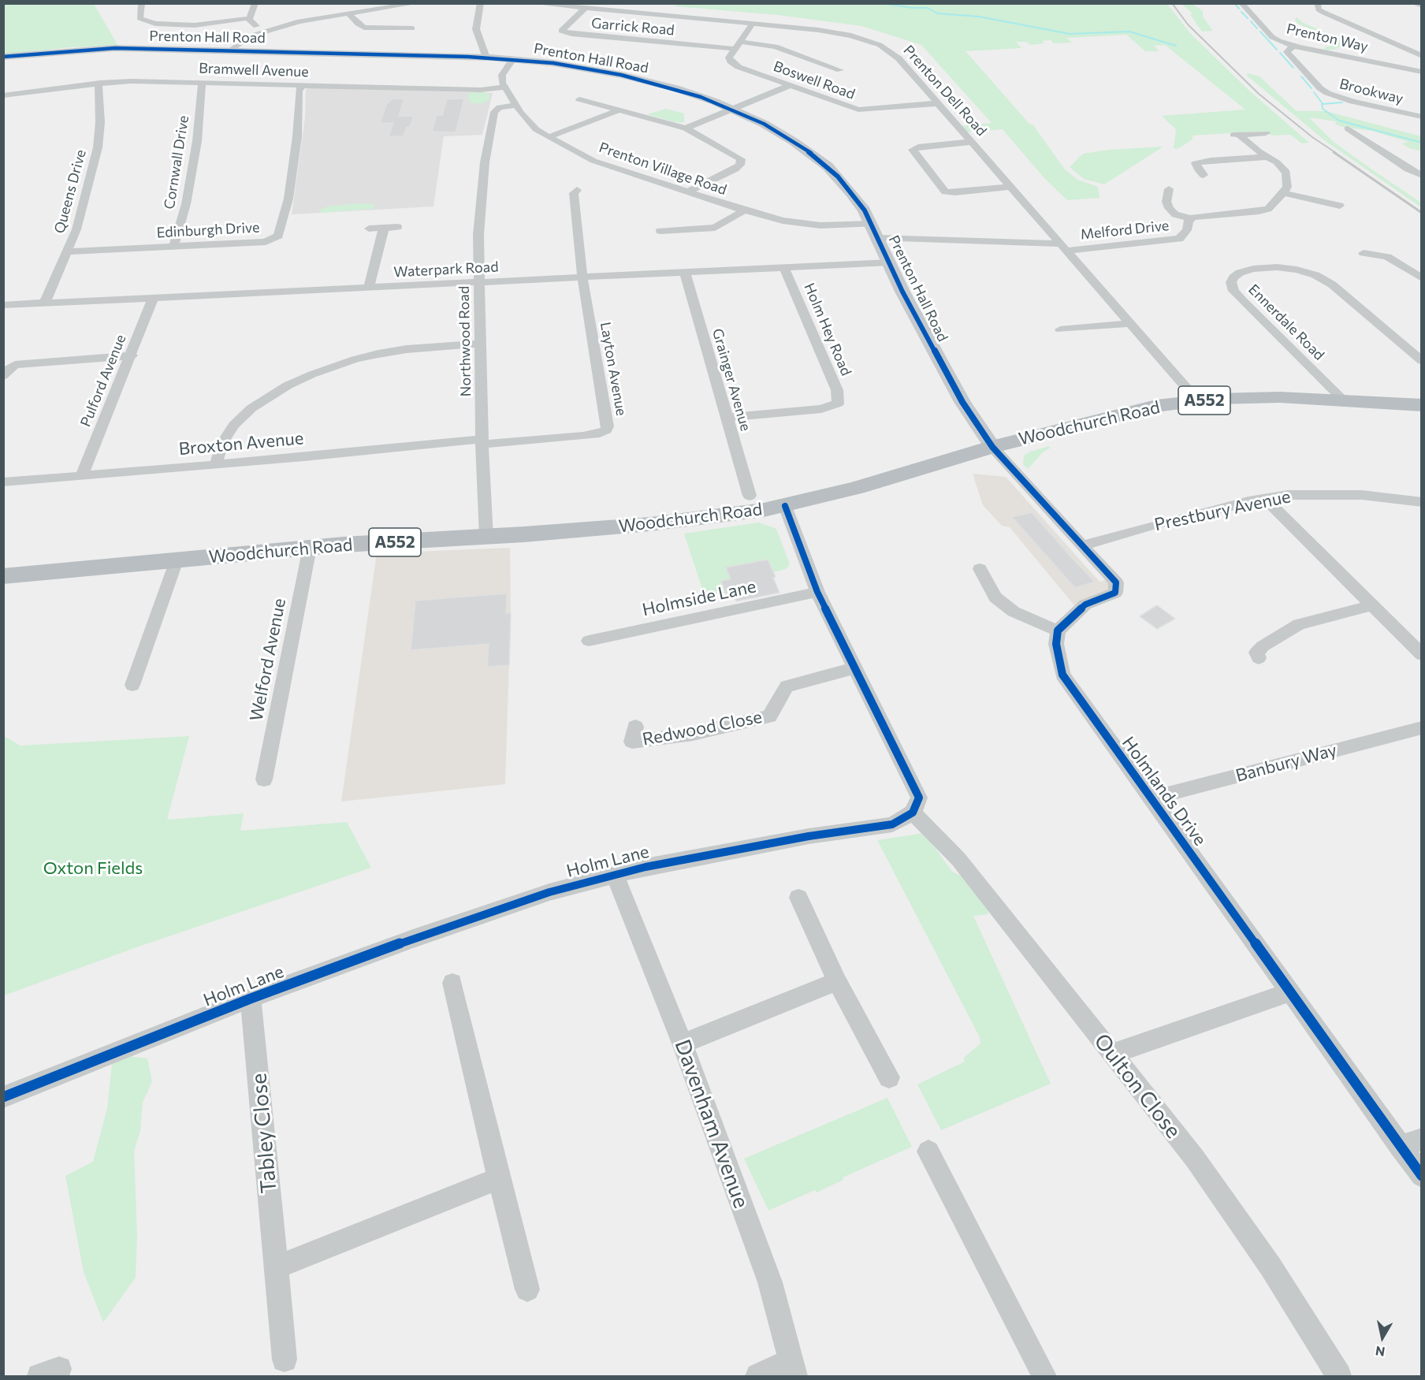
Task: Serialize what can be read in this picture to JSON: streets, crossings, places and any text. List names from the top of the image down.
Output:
{
  "streets": {
    "highway": ["A552", "Woodchurch Road"],
    "street": [
      "Garrick Road",
      "Prenton Hall Road",
      "Prenton Way",
      "Bramwell Avenue",
      "Boswell Road",
      "Prenton Dell Road",
      "Brookway",
      "Cornwall Drive",
      "Prenton Village Road",
      "Queens Drive",
      "Edinburgh Drive",
      "Melford Drive",
      "Waterpark Road",
      "Ennerdale Road",
      "Holm Hey Road",
      "Northwood Road",
      "Layton Avenue",
      "Grainger Avenue",
      "Pulford Avenue",
      "Broxton Avenue",
      "Prestbury Avenue",
      "Holmside Lane",
      "Welford Avenue",
      "Redwood Close",
      "Banbury Way",
      "Holmlands Drive",
      "Holm Lane",
      "Oulton Close",
      "Davenham Avenue",
      "Tabley Close"
    ]
  },
  "crossings": [
    ["Garrick Road", "Boswell Road"],
    ["Garrick Road", "Prenton Dell Road"],
    ["Prenton Hall Road", "Prenton Village Road"],
    ["Prenton Hall Road", "Waterpark Road"],
    ["Prenton Hall Road", "Woodchurch Road"],
    ["Prenton Way", "Brookway"],
    ["Bramwell Avenue", "Cornwall Drive"],
    ["Bramwell Avenue", "Prenton Village Road"],
    ["Bramwell Avenue", "Queens Drive"],
    ["Bramwell Avenue", "Edinburgh Drive"],
    ["Boswell Road", "Prenton Dell Road"],
    ["Prenton Dell Road", "Melford Drive"],
    ["Prenton Dell Road", "Woodchurch Road"],
    ["Cornwall Drive", "Edinburgh Drive"],
    ["Prenton Village Road", "Northwood Road"],
    ["Queens Drive", "Edinburgh Drive"],
    ["Queens Drive", "Waterpark Road"],
    ["Waterpark Road", "Holm Hey Road"],
    ["Waterpark Road", "Northwood Road"],
    ["Waterpark Road", "Layton Avenue"],
    ["Waterpark Road", "Grainger Avenue"],
    ["Waterpark Road", "Pulford Avenue"],
    ["Ennerdale Road", "Woodchurch Road"],
    ["Holm Hey Road", "Grainger Avenue"],
    ["Northwood Road", "Layton Avenue"],
    ["Northwood Road", "Woodchurch Road"],
    ["Northwood Road", "Broxton Avenue"],
    ["Layton Avenue", "Broxton Avenue"],
    ["Pulford Avenue", "Broxton Avenue"],
    ["Woodchurch Road", "Welford Avenue"],
    ["Banbury Way", "Holmlands Drive"],
    ["Holm Lane", "Oulton Close"],
    ["Holm Lane", "Davenham Avenue"],
    ["Holm Lane", "Tabley Close"]
  ],
  "parks": ["Oxton Fields"],
  "north": "bottom"
}
